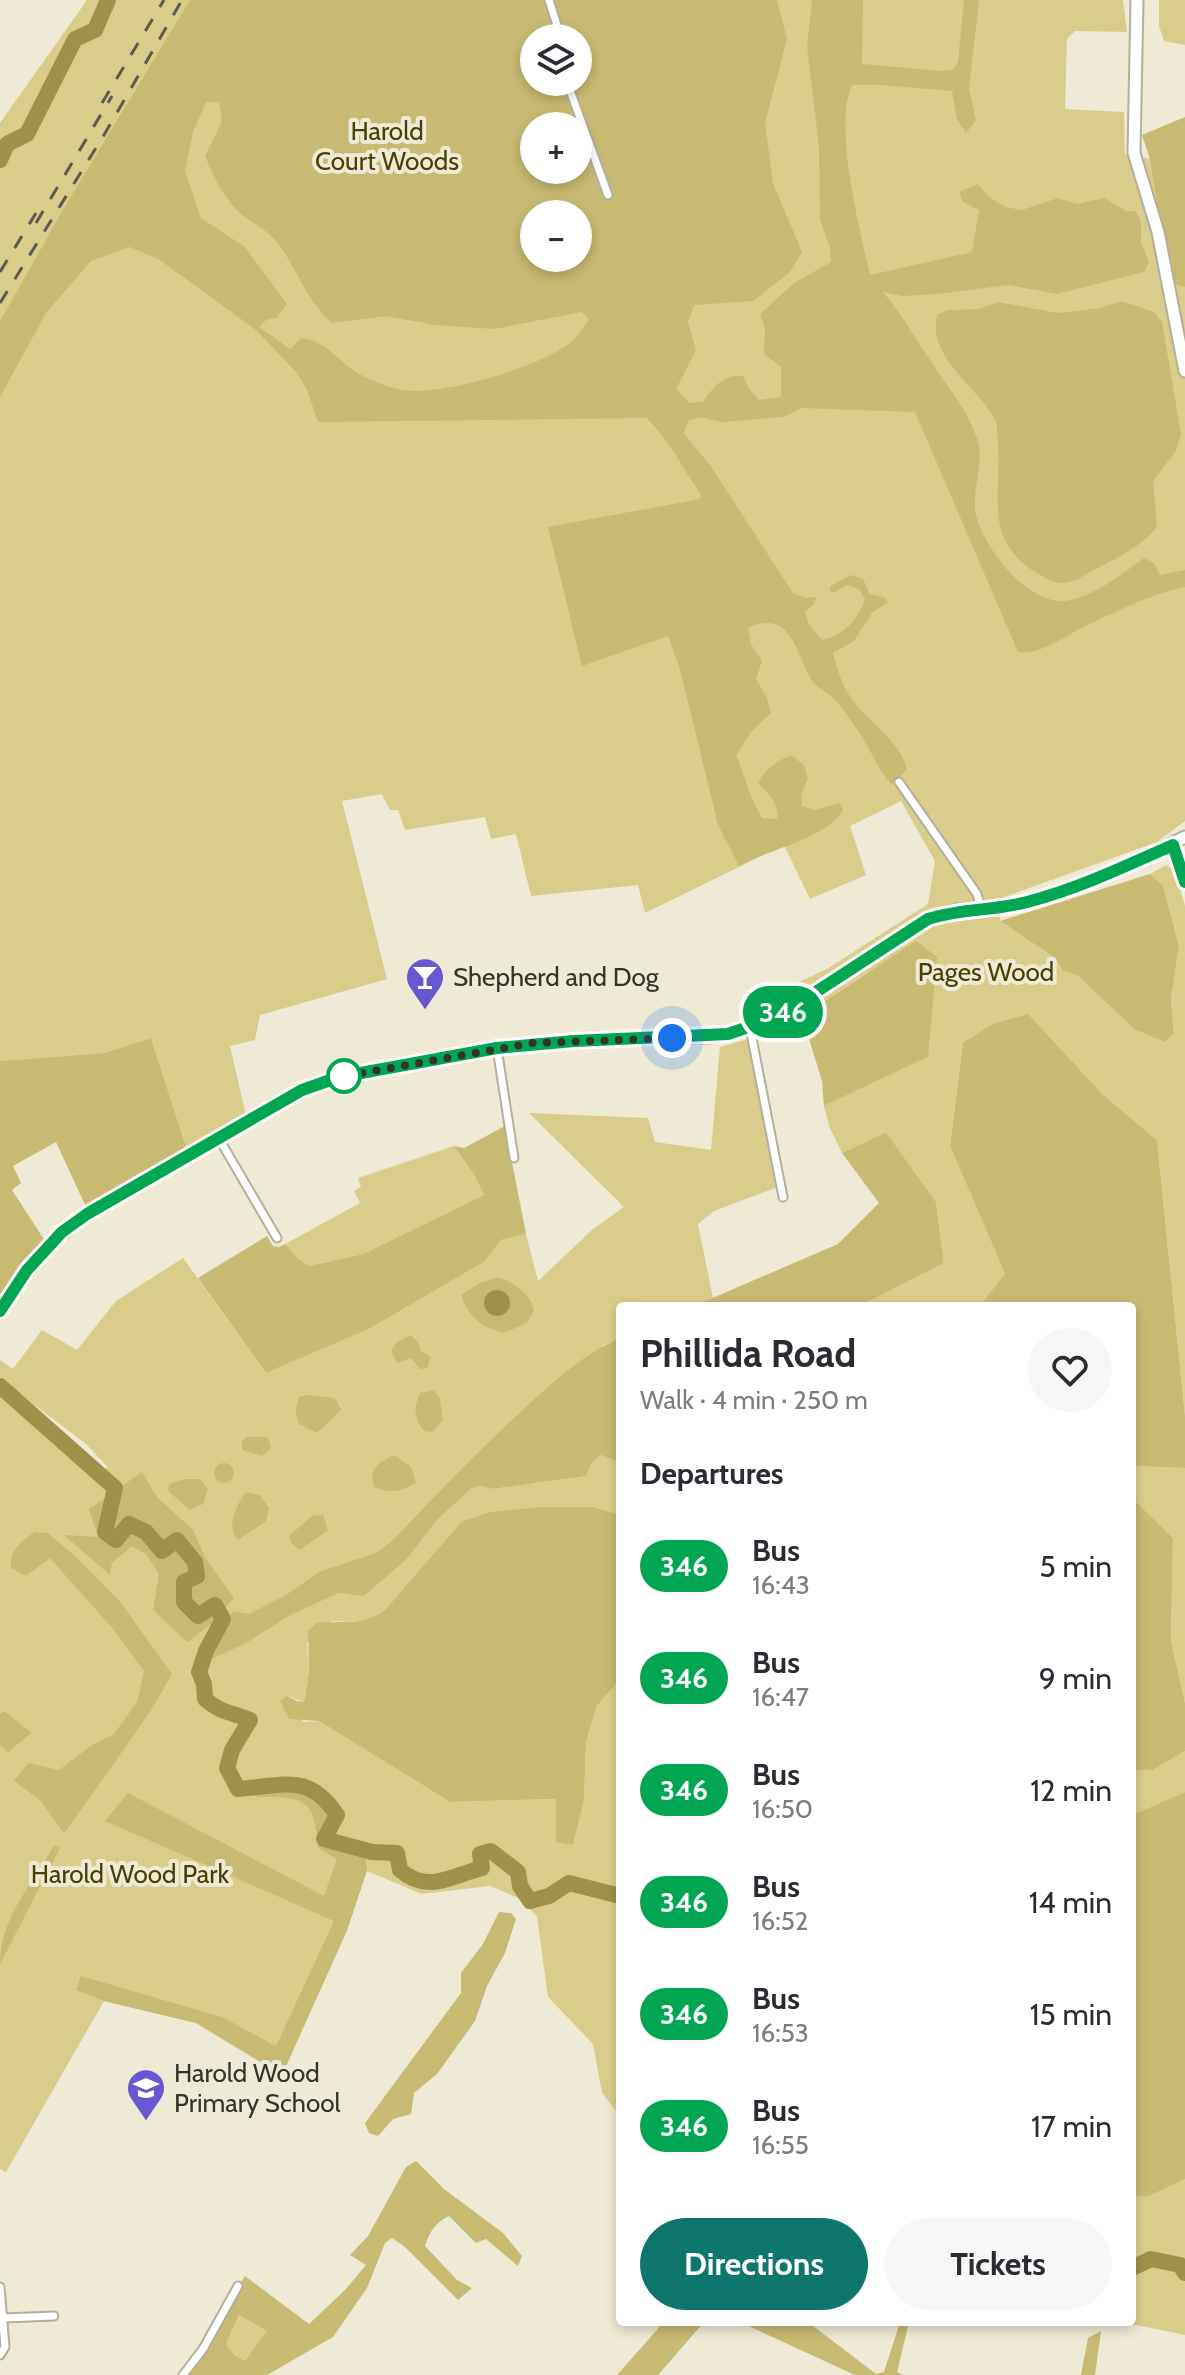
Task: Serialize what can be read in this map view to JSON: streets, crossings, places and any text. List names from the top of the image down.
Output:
{
  "parks": ["Harold Court Woods", "Pages Wood", "Harold Wood Park"],
  "places": {
    "bar": ["Shepherd and Dog"],
    "school or university": ["Harold Wood Primary School"]
  },
  "lines": ["bus line 346"],
  "page": {
    "on_map": "346",
    "map_buttons": ["+", "−"],
    "heading": [
      ["Phillida Road", "Walk · 4 min · 250 m"],
      "Departures"
    ],
    "list": [
      {
        "mark": "346",
        "name": "Bus",
        "note": "16:43",
        "value": "5 min"
      },
      {
        "mark": "346",
        "name": "Bus",
        "note": "16:47",
        "value": "9 min"
      },
      {
        "mark": "346",
        "name": "Bus",
        "note": "16:50",
        "value": "12 min"
      },
      {
        "mark": "346",
        "name": "Bus",
        "note": "16:52",
        "value": "14 min"
      },
      {
        "mark": "346",
        "name": "Bus",
        "note": "16:53",
        "value": "15 min"
      },
      {
        "mark": "346",
        "name": "Bus",
        "note": "16:55",
        "value": "17 min"
      }
    ],
    "buttons": ["Directions", "Tickets"]
  }
}
